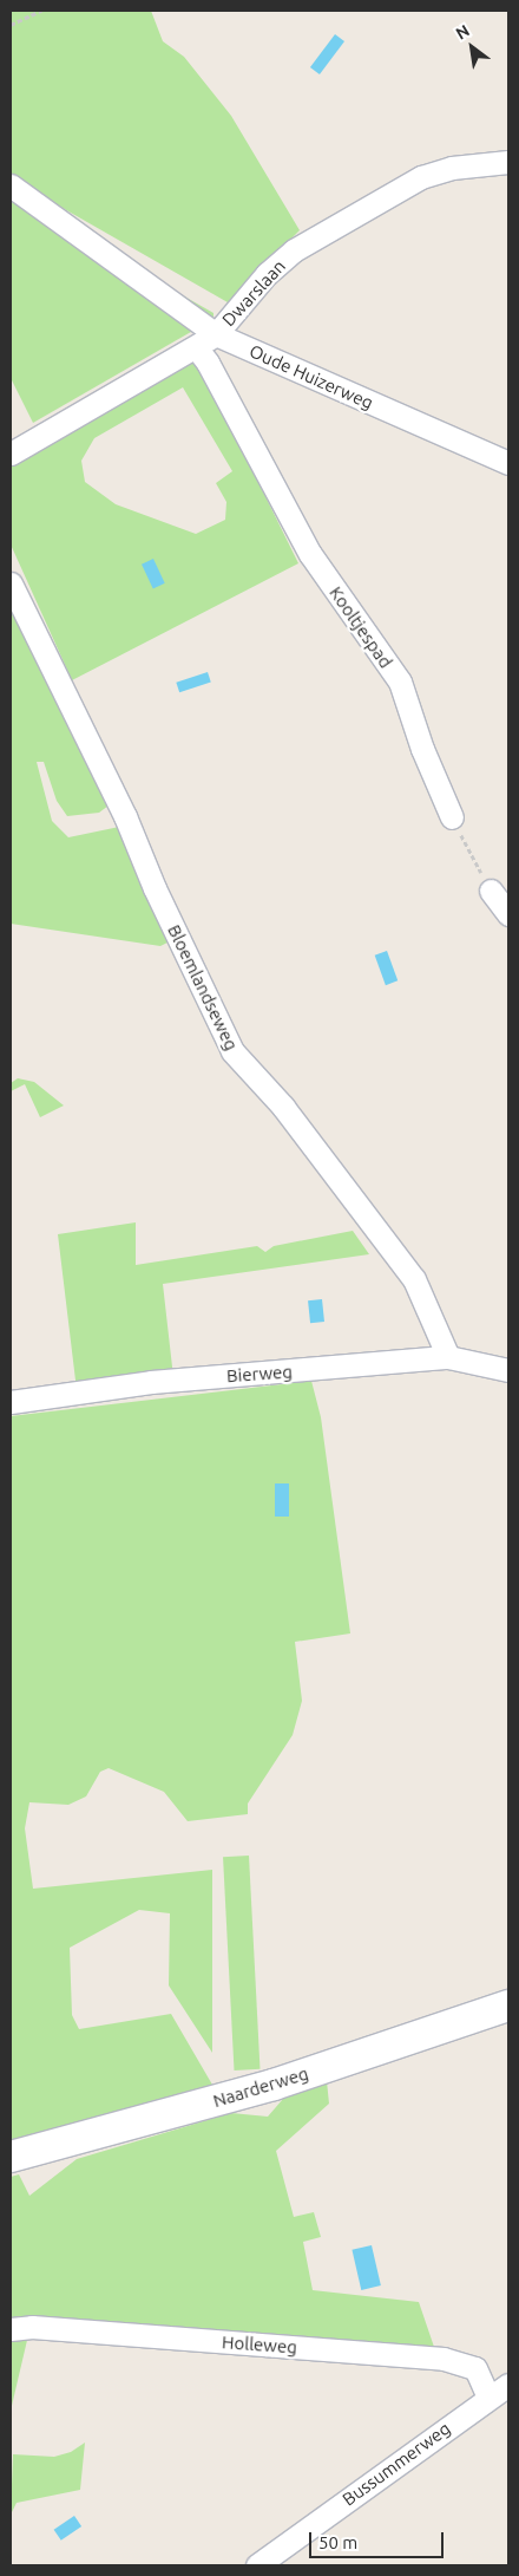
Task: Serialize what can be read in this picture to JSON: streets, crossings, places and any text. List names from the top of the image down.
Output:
{
  "streets": {
    "main road": ["Naarderweg"],
    "street": [
      "Dwarslaan",
      "Oude Huizerweg",
      "Kooltjespad",
      "Bloemlandseweg",
      "Bierweg",
      "Holleweg",
      "Bussummerweg"
    ]
  },
  "crossings": [
    ["Dwarslaan", "Oude Huizerweg"],
    ["Dwarslaan", "Kooltjespad"],
    ["Bloemlandseweg", "Bierweg"],
    ["Holleweg", "Bussummerweg"]
  ],
  "scale_bar": "50 m",
  "north": "top left"
}
